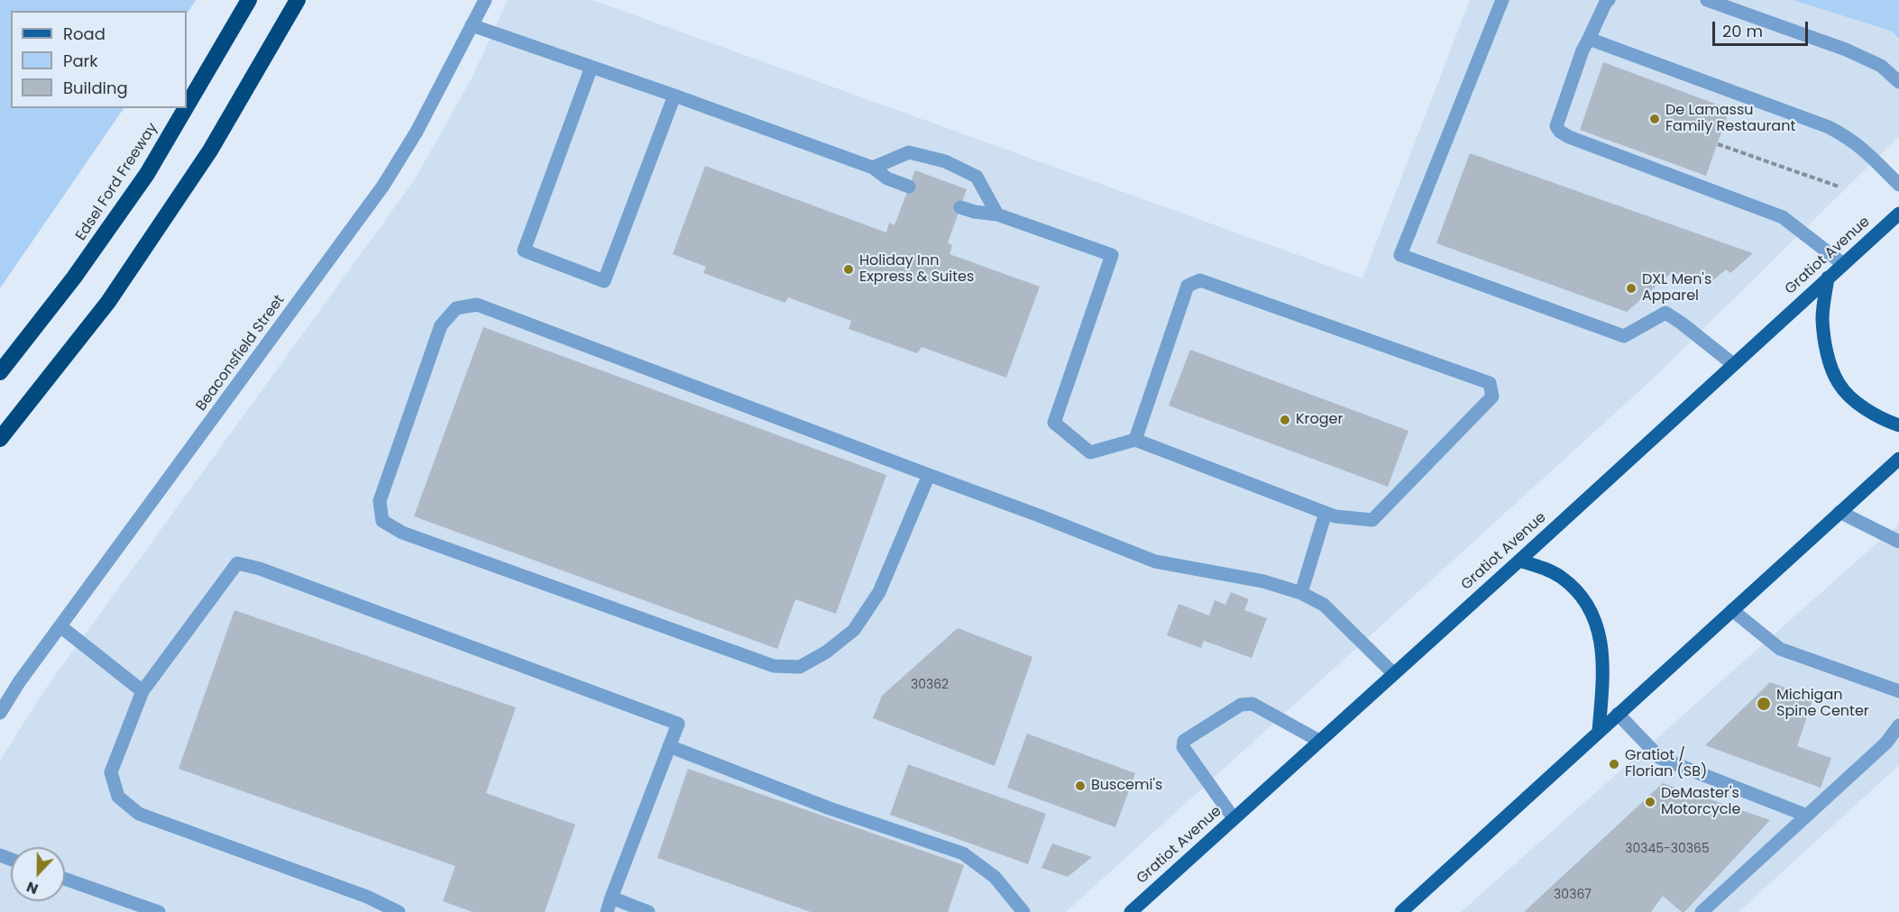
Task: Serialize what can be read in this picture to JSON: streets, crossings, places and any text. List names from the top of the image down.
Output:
{
  "streets": {
    "highway": ["Edsel Ford Freeway"],
    "main road": ["Gratiot Avenue"],
    "street": ["Beaconsfield Street"]
  },
  "places": [
    "De Lamassu Family Restaurant",
    "Holiday Inn Express & Suites",
    "DXL Men's Apparel",
    "Kroger",
    "Michigan Spine Center",
    "Gratiot / Florian (SB)",
    "Buscemi's",
    "DeMaster's Motorcycle"
  ],
  "house_numbers": ["30362", "30345-30365", "30367"],
  "legend": ["Road", "Park", "Building"],
  "scale_bar": "20 m",
  "north": "bottom"
}
